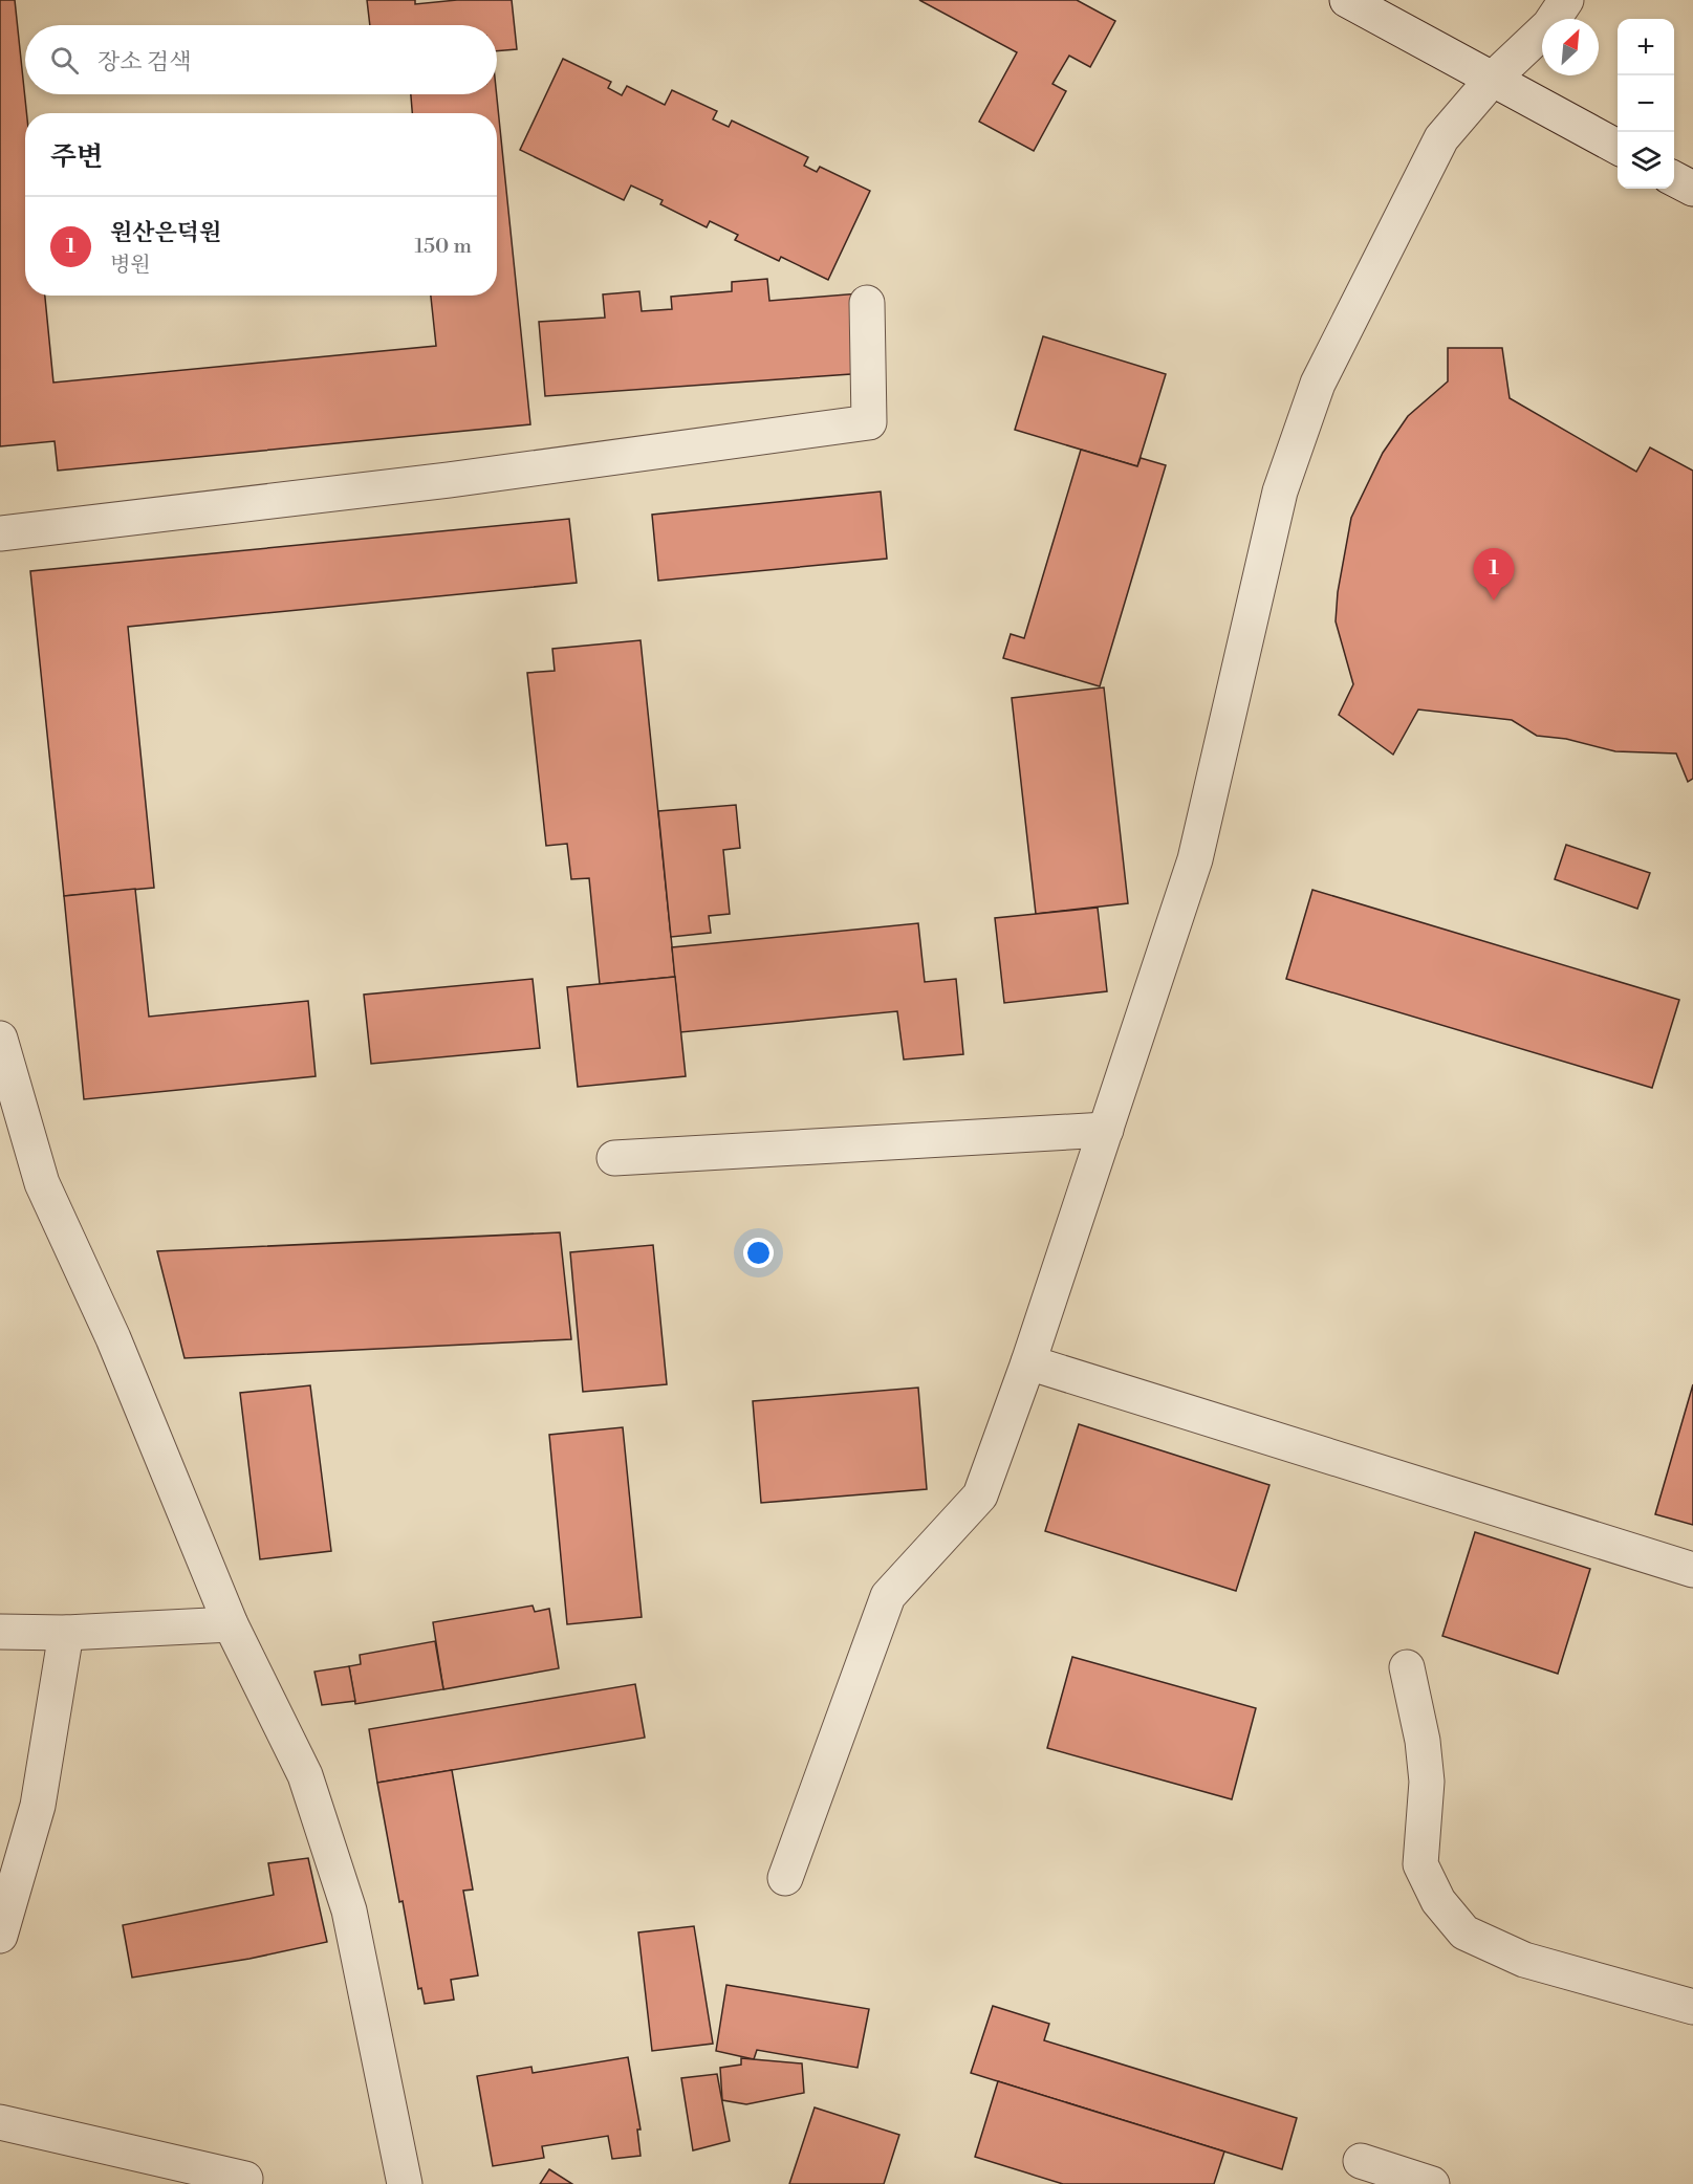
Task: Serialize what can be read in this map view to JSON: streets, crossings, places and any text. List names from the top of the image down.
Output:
{
  "north": "top right",
  "page": {
    "map_buttons": ["+", "−"],
    "search": "장소 검색",
    "heading": "주변",
    "list": [
      {
        "mark": "1",
        "name": "원산은덕원",
        "note": "병원",
        "value": "150 m"
      }
    ],
    "pins": "1"
  }
}
